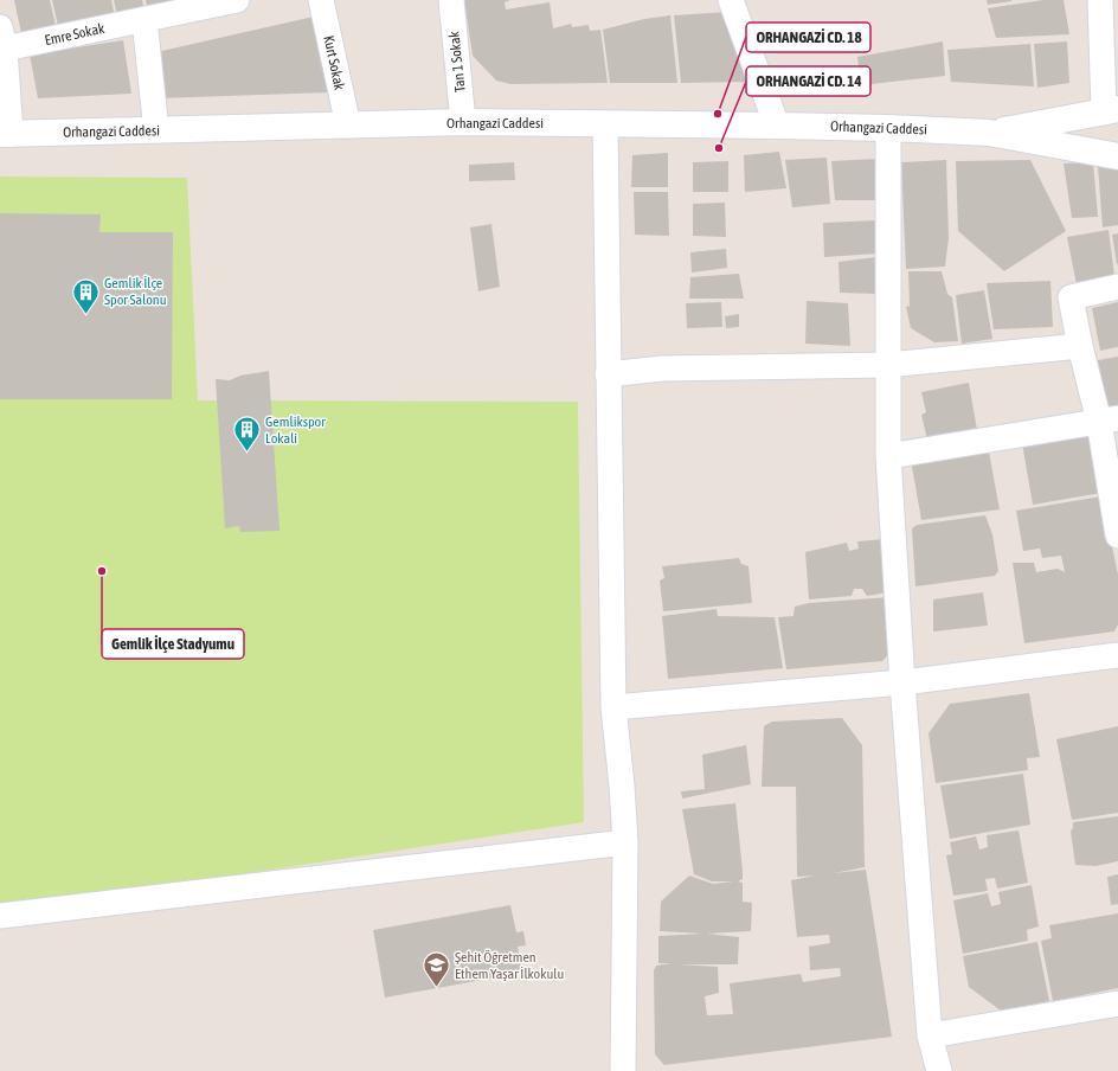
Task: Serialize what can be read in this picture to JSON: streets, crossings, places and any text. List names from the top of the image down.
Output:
{
  "streets": {
    "street": [
      "Emre Sokak",
      "Tan 1 Sokak",
      "Kurt Sokak",
      "Orhangazi Caddesi"
    ]
  },
  "crossings": [
    ["Tan 1 Sokak", "Orhangazi Caddesi"],
    ["Kurt Sokak", "Orhangazi Caddesi"]
  ],
  "places": {
    "other": ["ORHANGAZİ CD. 18", "ORHANGAZİ CD. 14", "Gemlik İlçe Stadyumu"],
    "building": ["Gemlik İlçe Spor Salonu", "Gemlikspor Lokali"],
    "school or university": ["Şehit Öğretmen Ethem Yaşar İlkokulu"]
  }
}
